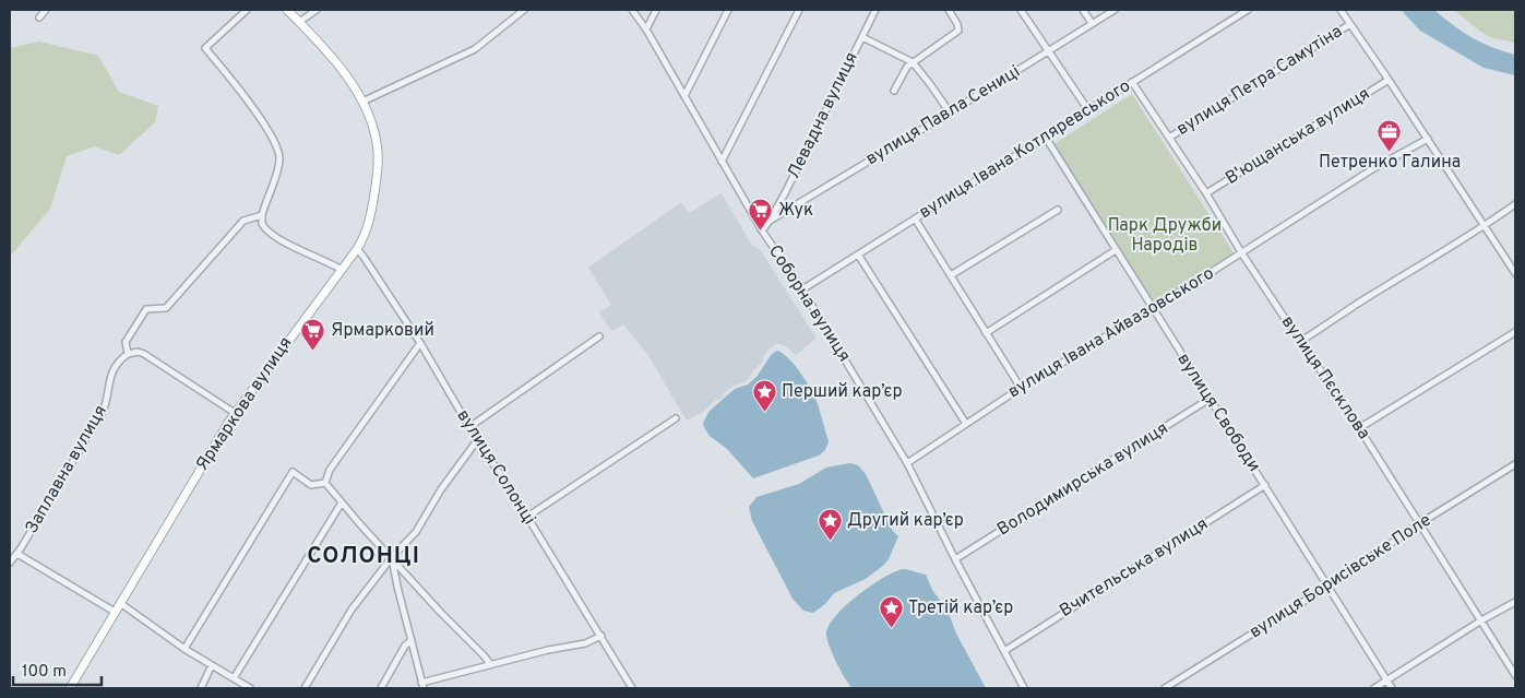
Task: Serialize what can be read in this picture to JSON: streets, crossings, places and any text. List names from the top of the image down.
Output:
{
  "streets": {
    "main road": ["Ярмаркова вулиця"],
    "street": [
      "вулиця Петра Самутіна",
      "Левадна вулиця",
      "вулиця Павла Сениці",
      "В'ющанська вулиця",
      "вулиця Івана Котляревського",
      "Соборна вулиця",
      "вулиця Івана Айвазовського",
      "вулиця Пєсклова",
      "вулиця Свободи",
      "вулиця Солонці",
      "Заплавна вулиця",
      "Володимирська вулиця",
      "Вчительська вулиця",
      "вулиця Борисівське Поле"
    ]
  },
  "crossings": [
    ["вулиця Петра Самутіна", "вулиця Пєсклова"],
    ["Левадна вулиця", "вулиця Павла Сениці"],
    ["В'ющанська вулиця", "вулиця Пєсклова"],
    ["вулиця Івана Котляревського", "Соборна вулиця"],
    ["вулиця Івана Котляревського", "вулиця Пєсклова"],
    ["вулиця Івана Котляревського", "вулиця Свободи"],
    ["Соборна вулиця", "вулиця Івана Айвазовського"],
    ["Соборна вулиця", "Володимирська вулиця"],
    ["Соборна вулиця", "Вчительська вулиця"],
    ["вулиця Івана Айвазовського", "вулиця Пєсклова"],
    ["вулиця Івана Айвазовського", "вулиця Свободи"],
    ["вулиця Пєсклова", "вулиця Борисівське Поле"],
    ["Ярмаркова вулиця", "вулиця Солонці"],
    ["вулиця Свободи", "Володимирська вулиця"],
    ["вулиця Свободи", "Вчительська вулиця"],
    ["вулиця Свободи", "вулиця Борисівське Поле"]
  ],
  "districts": ["СОЛОНЦІ"],
  "parks": ["Парк Дружби Народів"],
  "places": {
    "office": ["Петренко Галина"],
    "supermarket": ["Жук", "Ярмарковий"],
    "place": ["Перший кар’єр", "Другий кар’єр", "Третій кар’єр"]
  },
  "scale_bar": "100 m"
}
